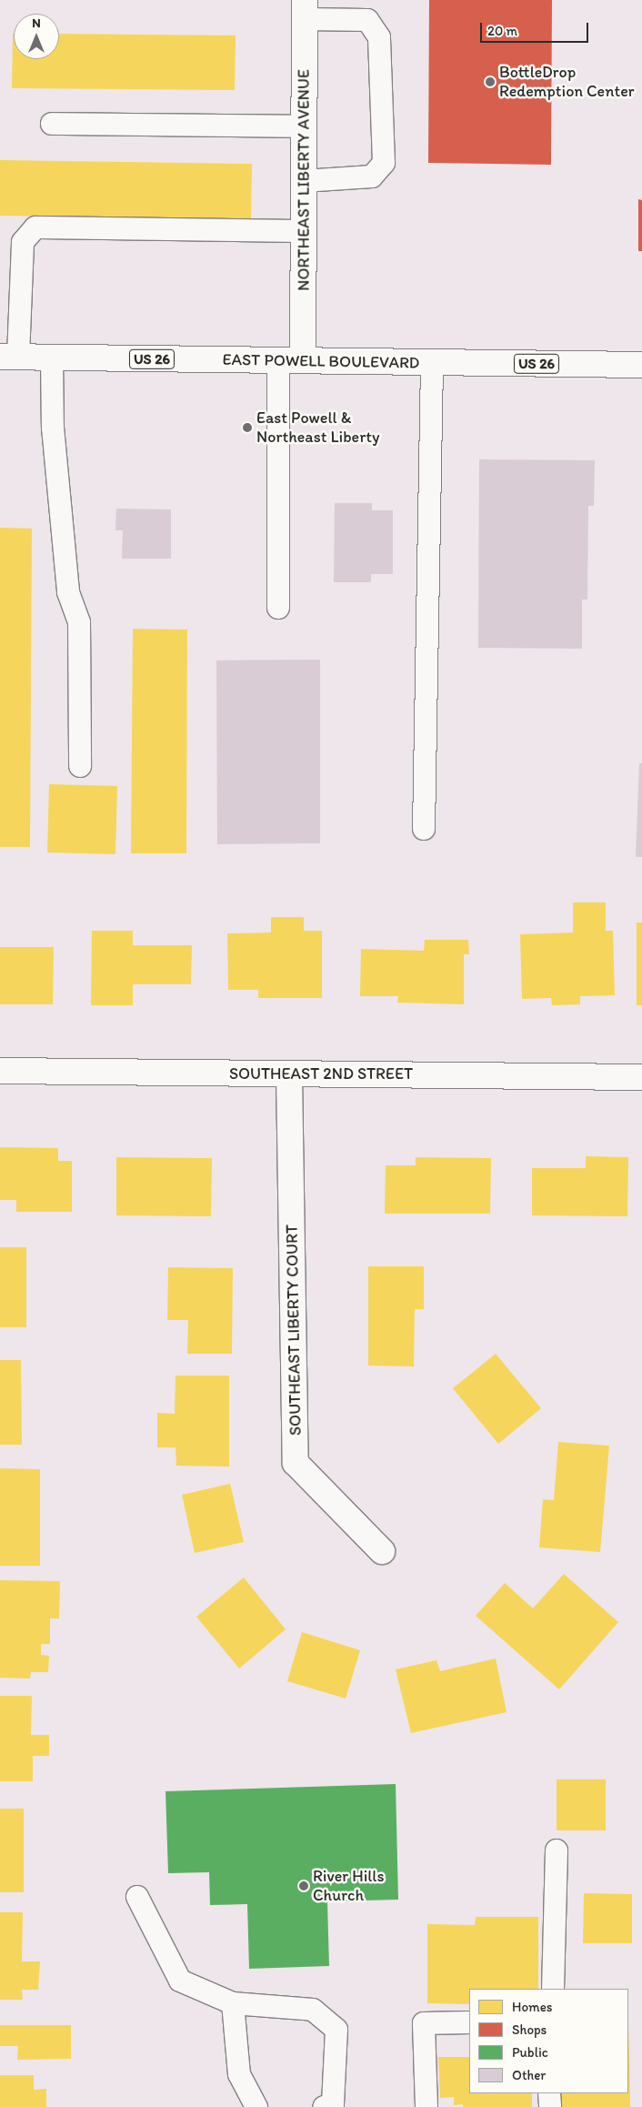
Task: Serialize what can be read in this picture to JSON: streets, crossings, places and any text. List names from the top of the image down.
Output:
{
  "streets": {
    "street": [
      "NORTHEAST LIBERTY AVENUE",
      "US 26",
      "EAST POWELL BOULEVARD",
      "SOUTHEAST 2ND STREET",
      "SOUTHEAST LIBERTY COURT"
    ]
  },
  "crossings": [
    ["NORTHEAST LIBERTY AVENUE", "EAST POWELL BOULEVARD"],
    ["SOUTHEAST 2ND STREET", "SOUTHEAST LIBERTY COURT"]
  ],
  "places": ["BottleDrop Redemption Center", "East Powell & Northeast Liberty", "River Hills Church"],
  "legend": [
    "Homes",
    "Shops",
    "Public",
    "Other"
  ],
  "scale_bar": "20 m",
  "north": "top"
}
